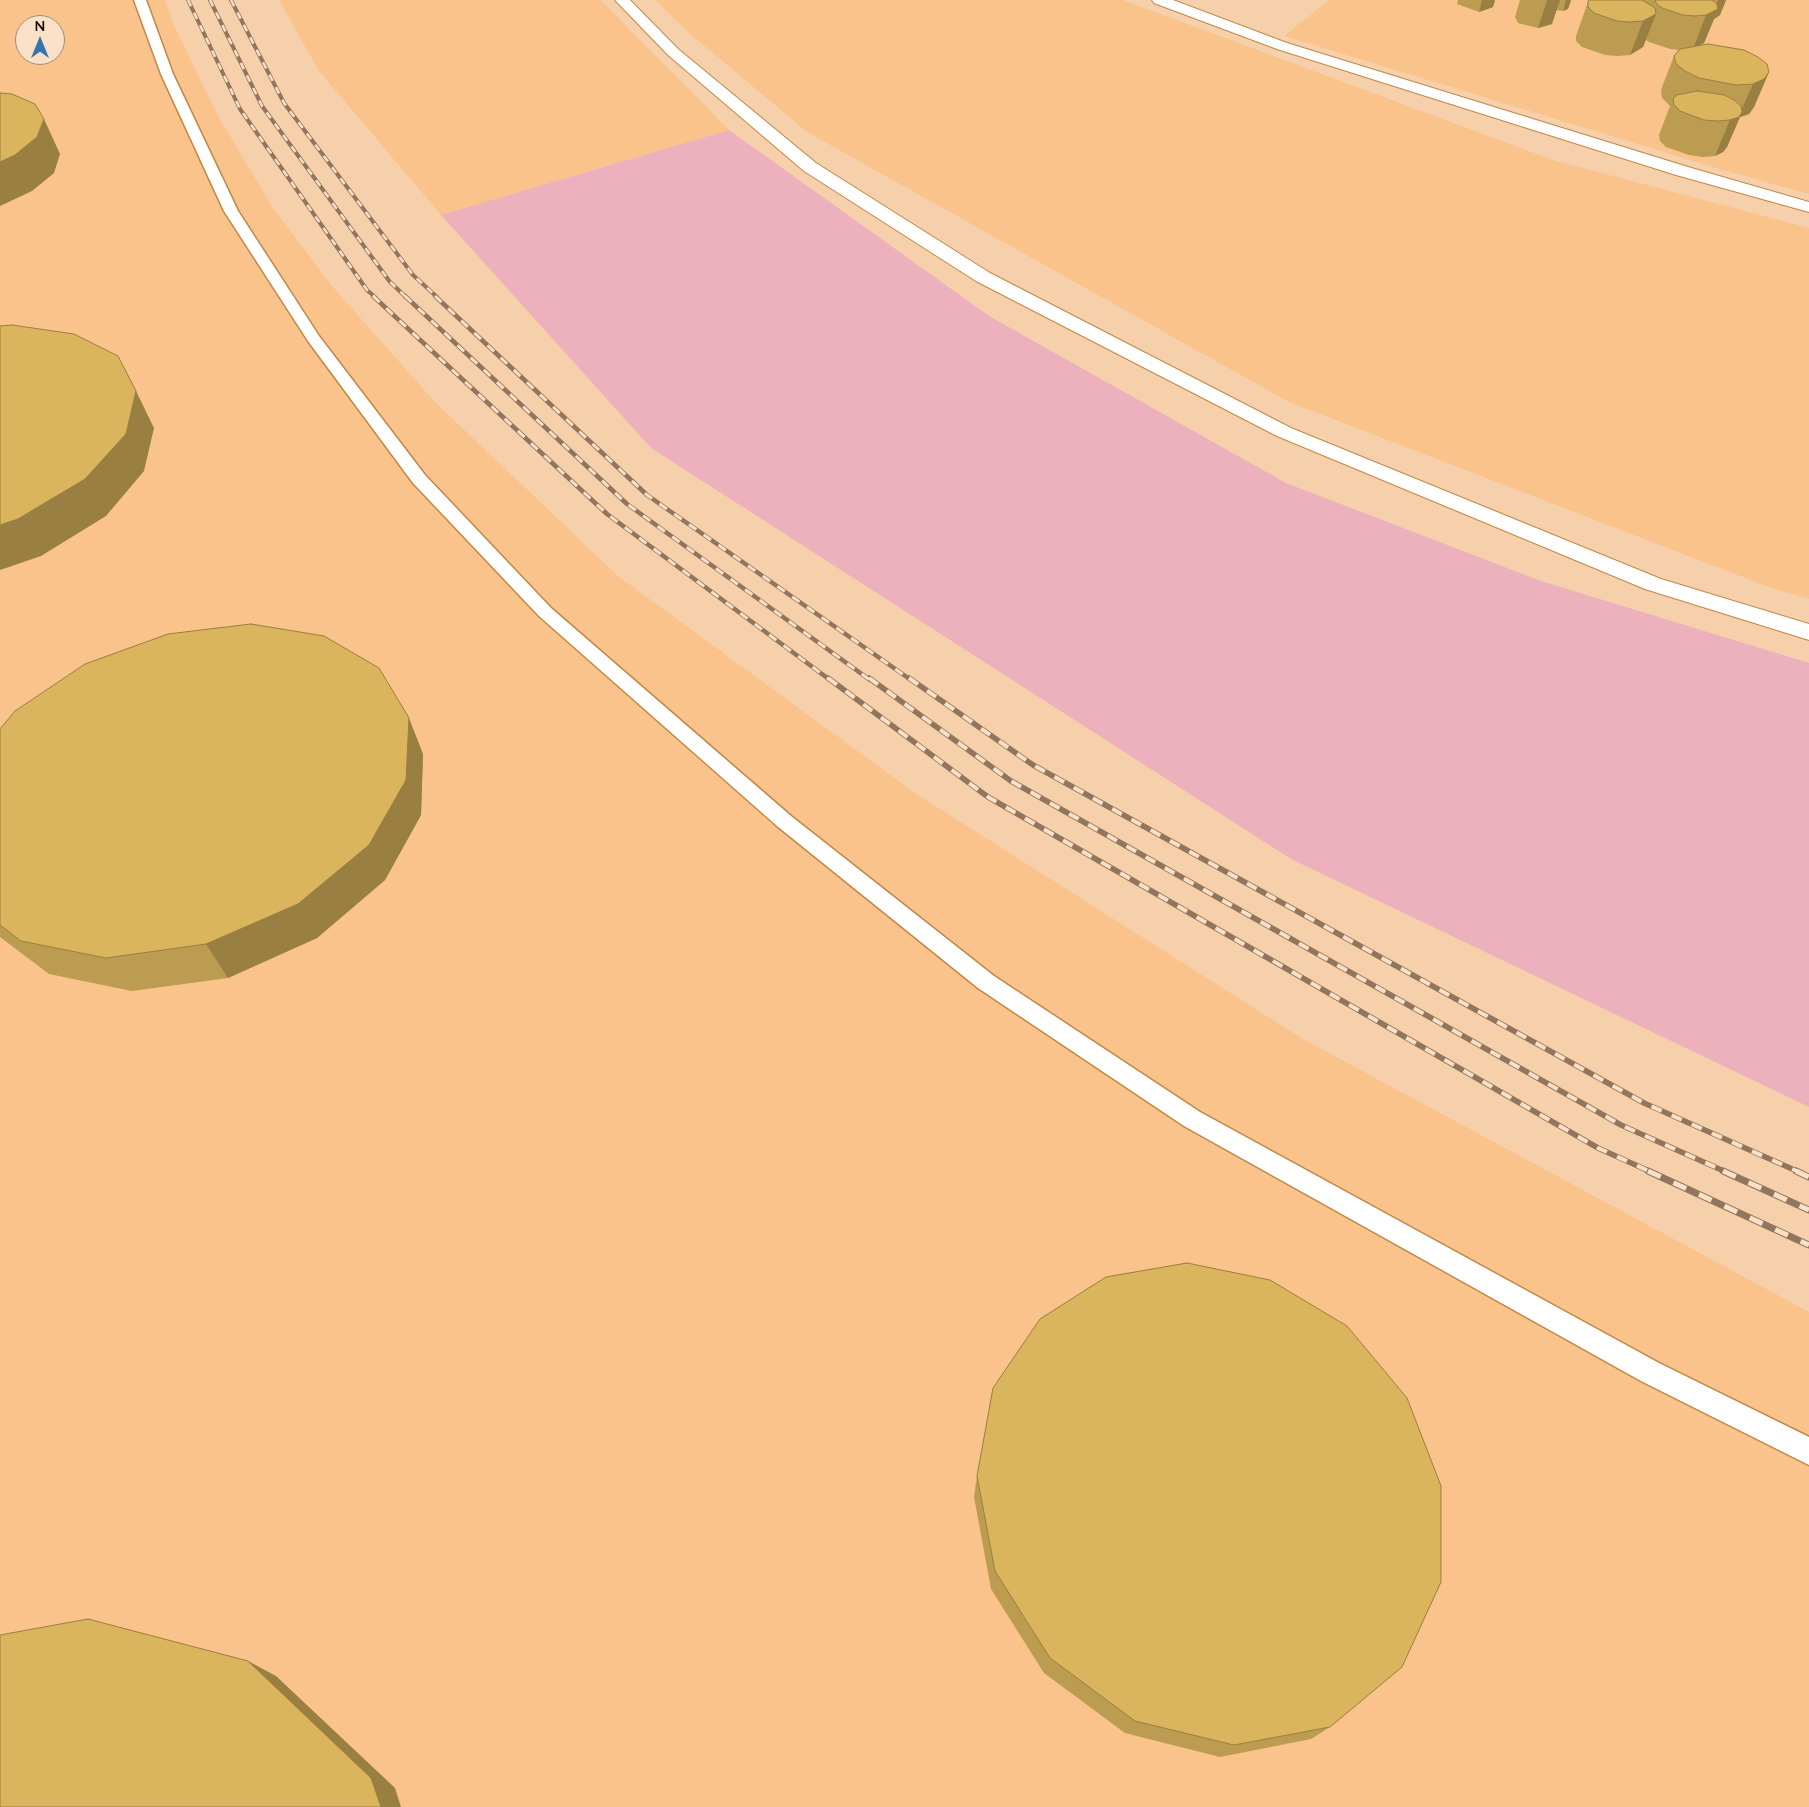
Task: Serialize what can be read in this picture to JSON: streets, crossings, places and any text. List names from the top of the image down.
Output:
{
  "north": "top"
}
